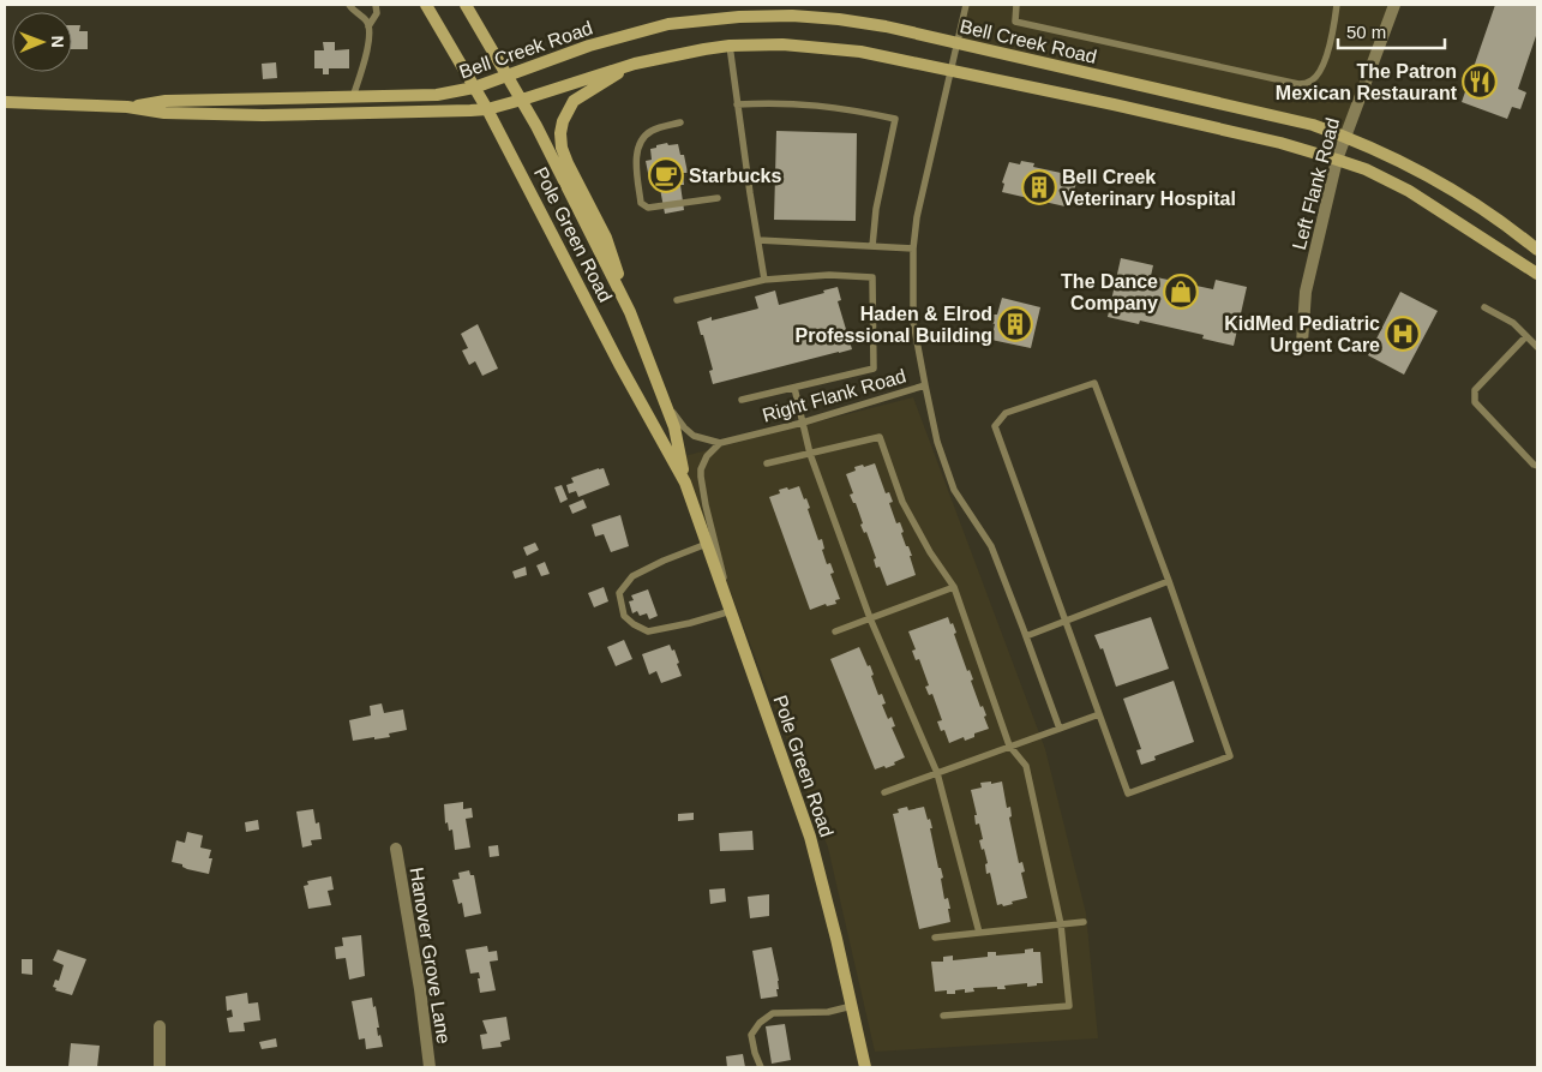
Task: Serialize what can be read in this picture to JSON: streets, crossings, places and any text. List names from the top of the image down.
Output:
{
  "streets": {
    "street": [
      "Bell Creek Road",
      "Left Flank Road",
      "Pole Green Road",
      "Hanover Grove Lane"
    ],
    "lane": ["Right Flank Road"]
  },
  "crossings": [
    ["Bell Creek Road", "Left Flank Road"],
    ["Bell Creek Road", "Pole Green Road"],
    ["Bell Creek Road", "Right Flank Road"]
  ],
  "places": {
    "restaurant": ["The Patron Mexican Restaurant"],
    "cafe": ["Starbucks"],
    "building": ["Bell Creek Veterinary Hospital", "Haden & Elrod Professional Building"],
    "shop": ["The Dance Company"],
    "hospital": ["KidMed Pediatric Urgent Care"]
  },
  "scale_bar": "50 m",
  "north": "right"
}
